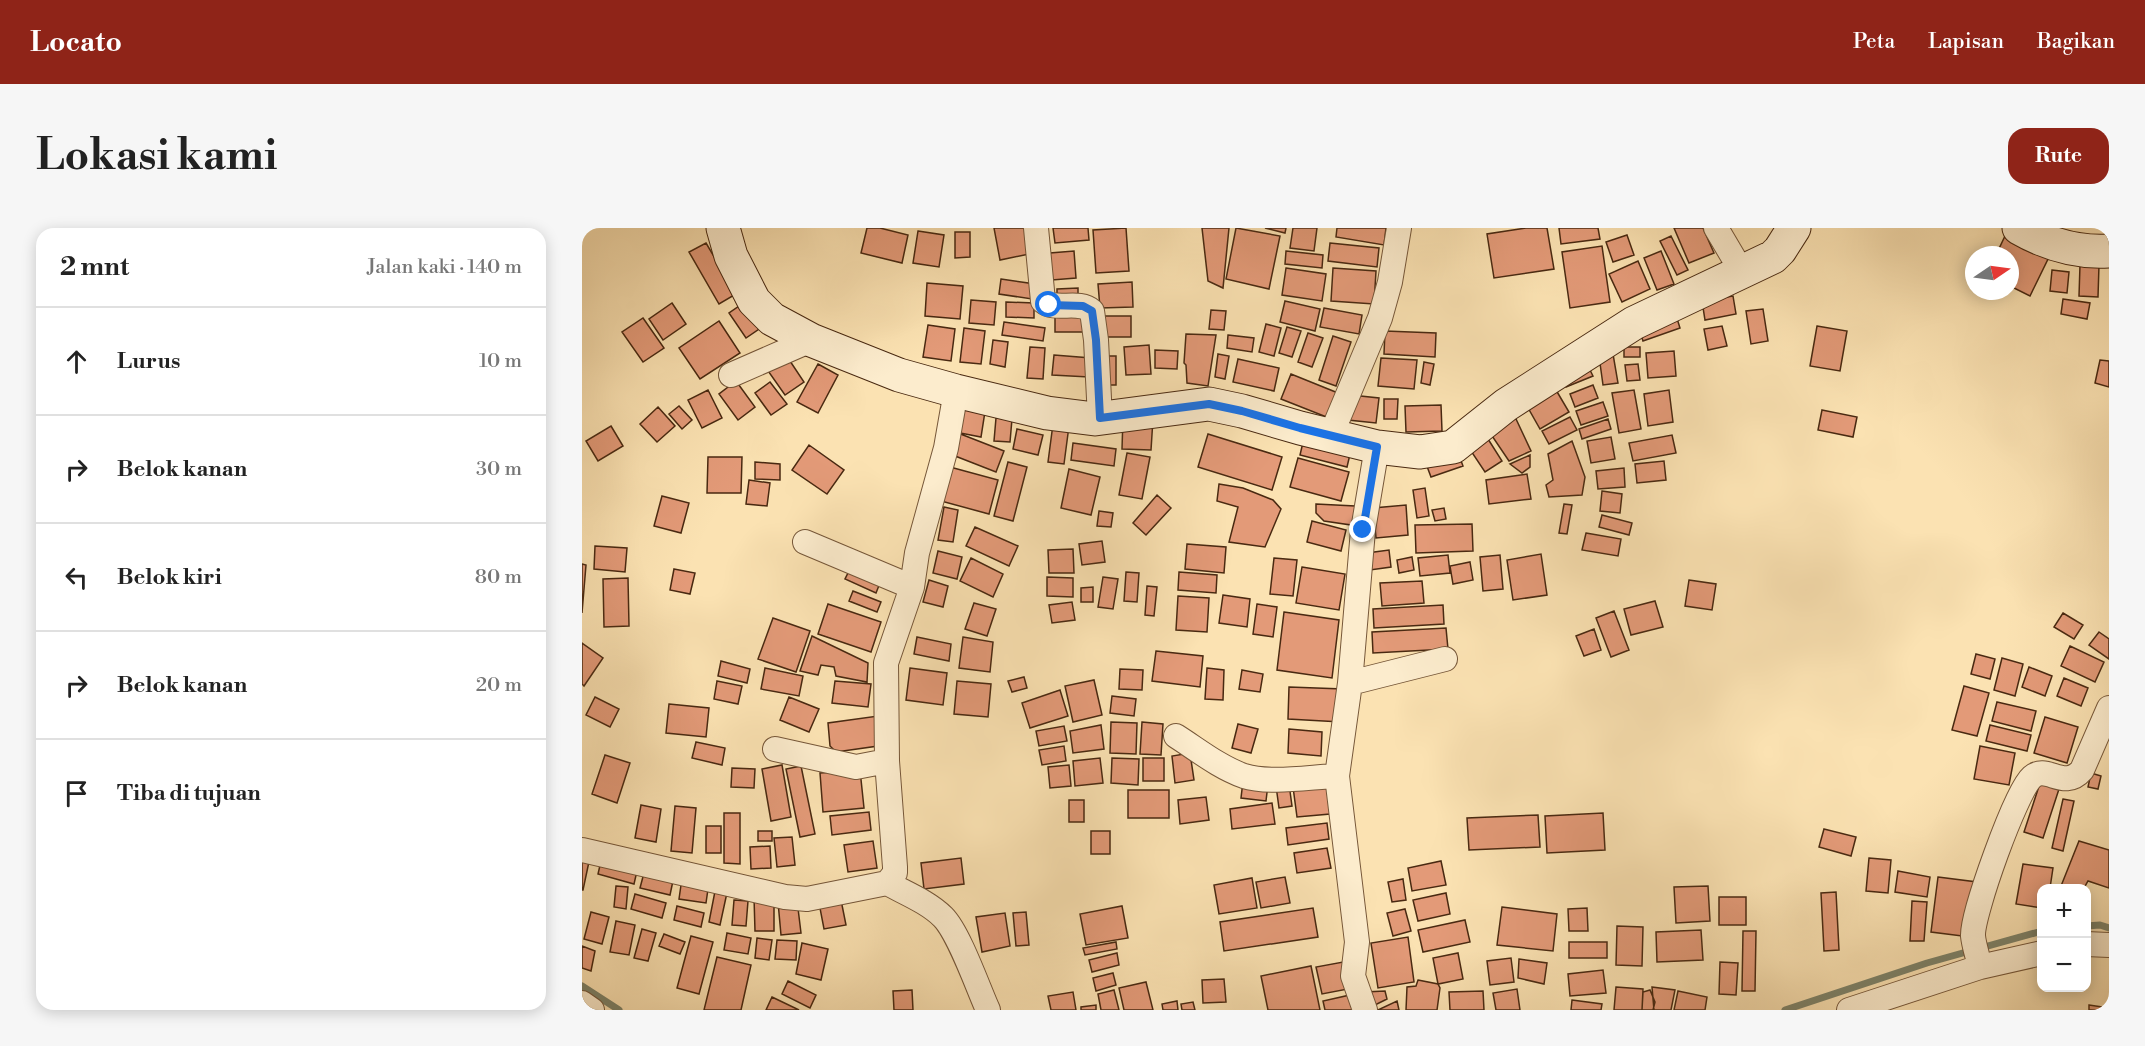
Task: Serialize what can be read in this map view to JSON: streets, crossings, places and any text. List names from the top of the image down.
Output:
{
  "north": "right",
  "page": {
    "header": "Locato",
    "nav": ["Peta", "Lapisan", "Bagikan"],
    "buttons": "Rute",
    "title": "Lokasi kami",
    "heading": ["2 mnt", "Jalan kaki · 140 m"],
    "list": [
      ["Lurus", "10 m"],
      ["Belok kanan", "30 m"],
      ["Belok kiri", "80 m"],
      ["Belok kanan", "20 m"],
      "Tiba di tujuan"
    ],
    "map_buttons": ["+", "−"]
  }
}
